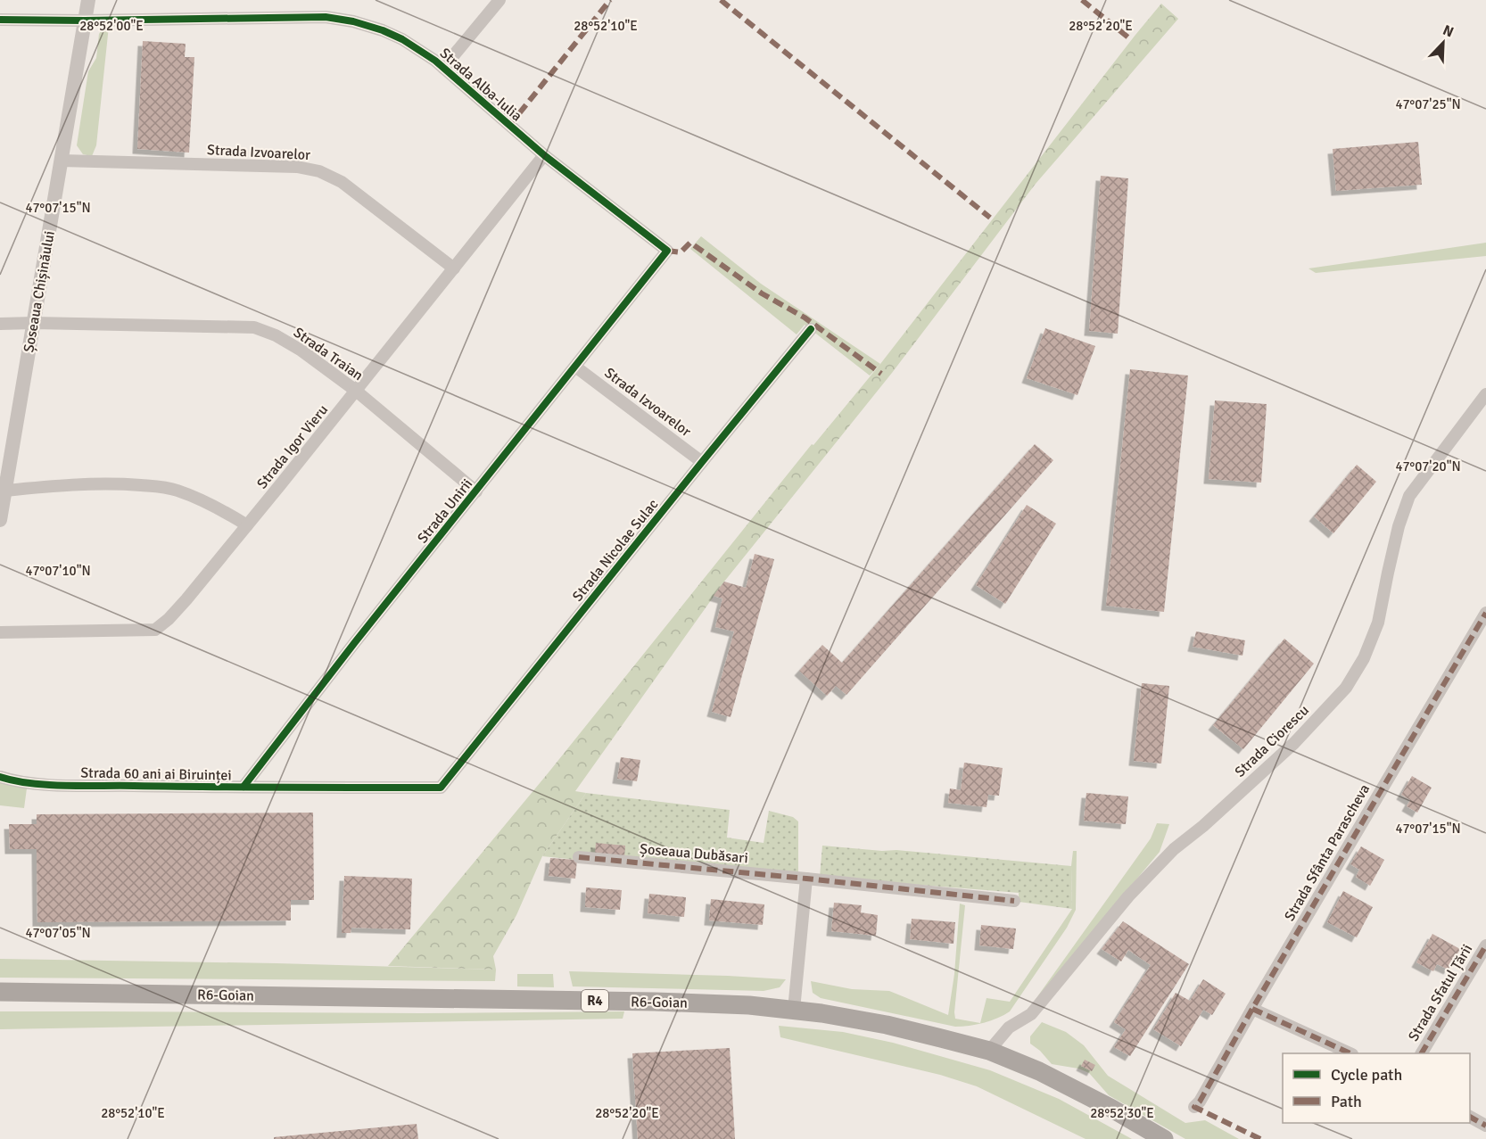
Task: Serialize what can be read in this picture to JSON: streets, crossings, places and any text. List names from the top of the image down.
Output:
{
  "streets": {
    "main road": ["R6-Goian", "R4"],
    "street": [
      "Strada Alba-Iulia",
      "Strada Izvoarelor",
      "Șoseaua Chișinăului",
      "Strada Traian",
      "Strada Igor Vieru",
      "Strada Unirii",
      "Strada Nicolae Sulac",
      "Strada Ciorescu",
      "Strada 60 ani ai Biruinței",
      "Strada Sfânta Parascheva",
      "Șoseaua Dubăsari",
      "Strada Sfatul Țării"
    ]
  },
  "crossings": [
    ["Strada Alba-Iulia", "Șoseaua Chișinăului"],
    ["Strada Alba-Iulia", "Strada Igor Vieru"],
    ["Strada Alba-Iulia", "Strada Unirii"],
    ["Strada Izvoarelor", "Șoseaua Chișinăului"],
    ["Strada Izvoarelor", "Strada Igor Vieru"],
    ["Strada Izvoarelor", "Strada Unirii"],
    ["Strada Izvoarelor", "Strada Nicolae Sulac"],
    ["Șoseaua Chișinăului", "Strada Traian"],
    ["Strada Traian", "Strada Igor Vieru"],
    ["Strada Traian", "Strada Unirii"],
    ["Strada Unirii", "Strada 60 ani ai Biruinței"],
    ["Strada Nicolae Sulac", "Strada 60 ani ai Biruinței"],
    ["Strada Ciorescu", "R6-Goian"]
  ],
  "legend": ["Cycle path", "Path"],
  "north": "top right",
  "coordinates": [
    "28°52'00\"E",
    "28°52'10\"E",
    "28°52'20\"E",
    "47°07'25\"N",
    "47°07'15\"N",
    "47°07'20\"N",
    "47°07'10\"N",
    "47°07'05\"N",
    "28°52'30\"E"
  ]
}
